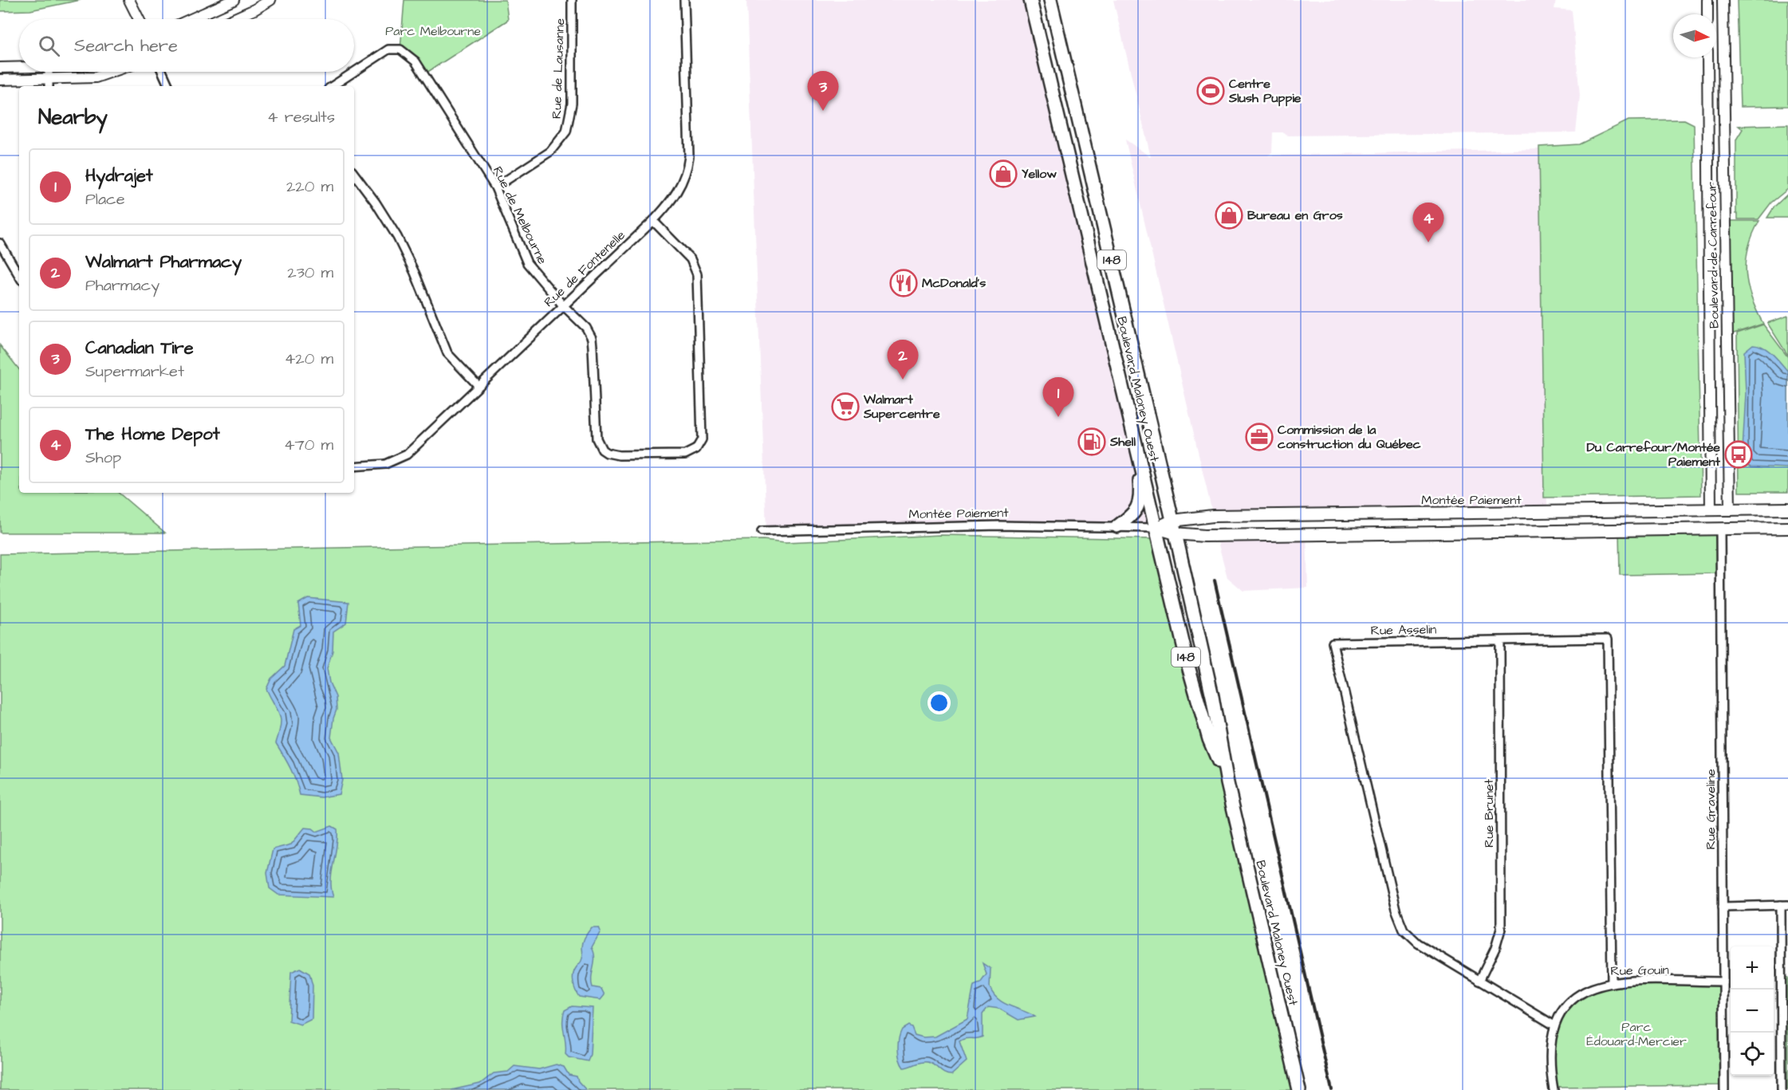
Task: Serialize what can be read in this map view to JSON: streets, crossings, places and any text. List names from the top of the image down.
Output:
{
  "streets": {
    "main road": ["148", "Boulevard Maloney Ouest", "Montée Paiement"],
    "street": [
      "Rue de Lausanne",
      "Rue de Melbourne",
      "Boulevard de Carrefour",
      "Rue de Fontenelle",
      "Rue Asselin",
      "Rue Graveline",
      "Rue Brunet",
      "Rue Gouin"
    ]
  },
  "crossings": [
    ["Rue de Lausanne", "Rue de Melbourne"],
    ["Rue de Melbourne", "Rue de Fontenelle"],
    ["Boulevard de Carrefour", "Montée Paiement"],
    ["Boulevard Maloney Ouest", "Montée Paiement"],
    ["Montée Paiement", "Rue Graveline"],
    ["Rue Asselin", "Rue Brunet"],
    ["Rue Asselin", "Rue Gouin"],
    ["Rue Graveline", "Rue Gouin"]
  ],
  "parks": ["Parc Melbourne", "Parc Édouard-Mercier"],
  "places": {
    "sports": ["Centre Slush Puppie"],
    "shop": ["Yellow", "Bureau en Gros"],
    "restaurant": ["McDonald's"],
    "supermarket": ["Walmart Supercentre"],
    "office": ["Commission de la construction du Québec"],
    "fuel station": ["Shell"],
    "bus stop": ["Du Carrefour/Montée Paiement"]
  },
  "north": "right",
  "page": {
    "search": "Search here",
    "pins": [
      "3",
      "4",
      "2",
      "1"
    ],
    "heading": ["Nearby", "4 results"],
    "list": [
      {
        "mark": "1",
        "name": "Hydrajet",
        "note": "Place",
        "value": "220 m"
      },
      {
        "mark": "2",
        "name": "Walmart Pharmacy",
        "note": "Pharmacy",
        "value": "230 m"
      },
      {
        "mark": "3",
        "name": "Canadian Tire",
        "note": "Supermarket",
        "value": "420 m"
      },
      {
        "mark": "4",
        "name": "The Home Depot",
        "note": "Shop",
        "value": "470 m"
      }
    ],
    "map_buttons": ["+", "−"]
  }
}
